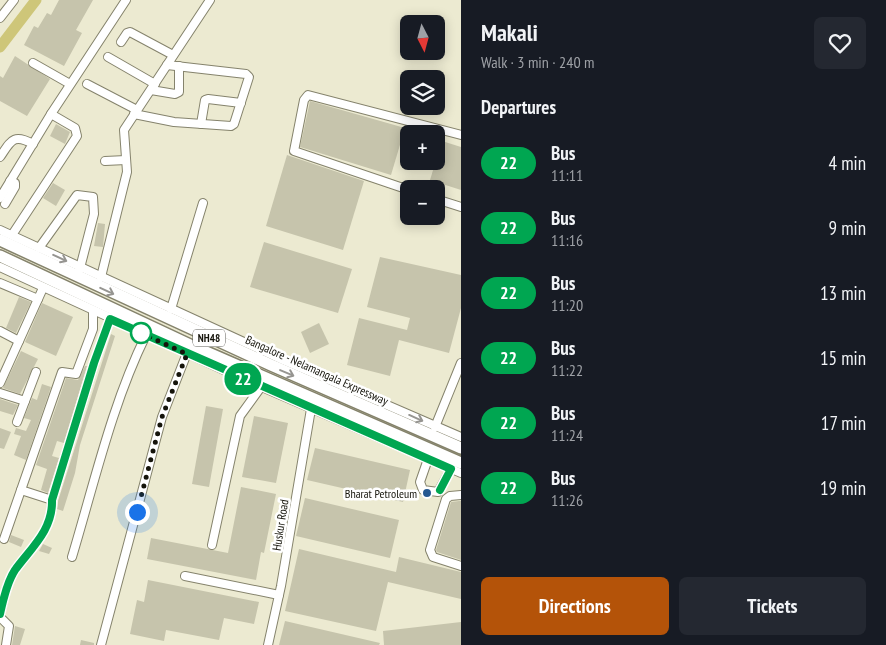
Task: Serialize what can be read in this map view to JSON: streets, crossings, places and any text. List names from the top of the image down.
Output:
{
  "streets": {
    "highway": ["NH48", "Bangalore - Nelamangala Expressway"],
    "street": ["Huskur Road"]
  },
  "places": ["Bharat Petroleum"],
  "lines": ["bus line 22"],
  "north": "bottom",
  "page": {
    "on_map": "22",
    "heading": [
      ["Makali", "Walk · 3 min · 240 m"],
      "Departures"
    ],
    "map_buttons": ["+", "−"],
    "list": [
      {
        "mark": "22",
        "name": "Bus",
        "note": "11:11",
        "value": "4 min"
      },
      {
        "mark": "22",
        "name": "Bus",
        "note": "11:16",
        "value": "9 min"
      },
      {
        "mark": "22",
        "name": "Bus",
        "note": "11:20",
        "value": "13 min"
      },
      {
        "mark": "22",
        "name": "Bus",
        "note": "11:22",
        "value": "15 min"
      },
      {
        "mark": "22",
        "name": "Bus",
        "note": "11:24",
        "value": "17 min"
      },
      {
        "mark": "22",
        "name": "Bus",
        "note": "11:26",
        "value": "19 min"
      }
    ],
    "buttons": ["Directions", "Tickets"]
  }
}
